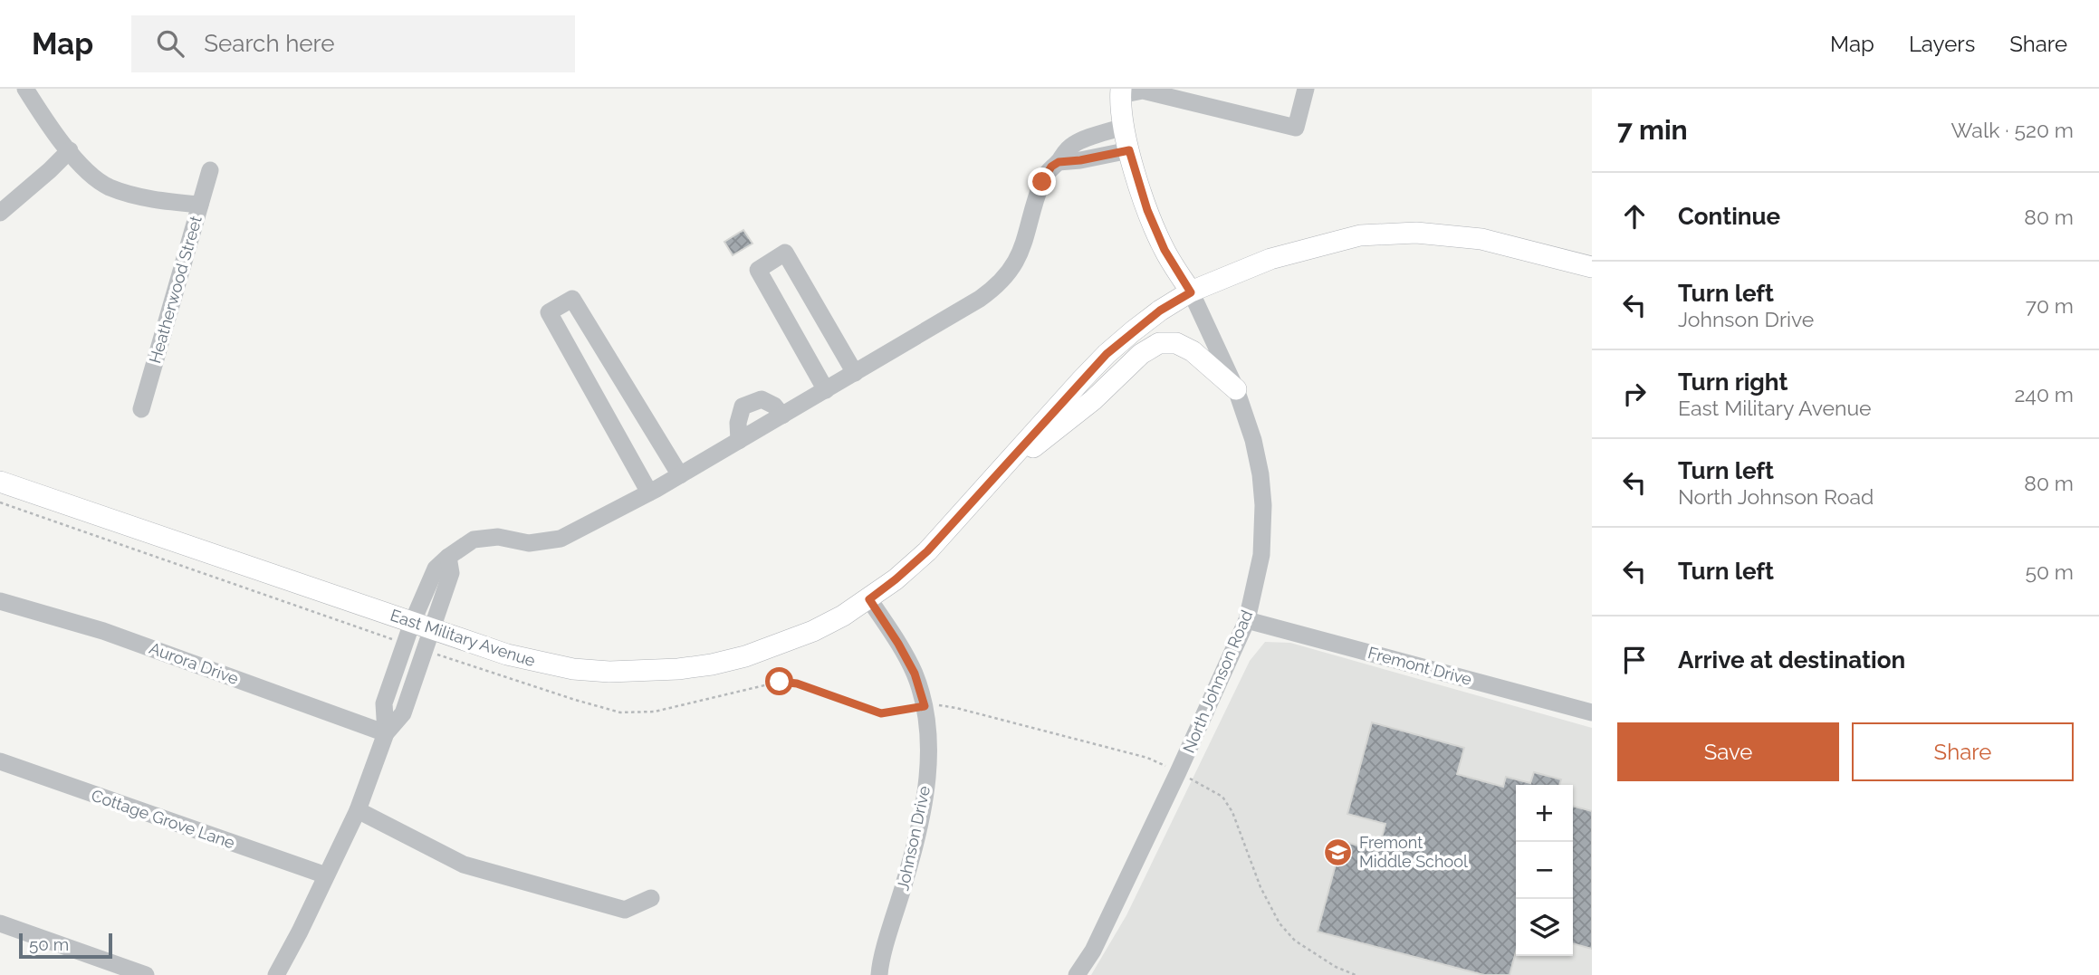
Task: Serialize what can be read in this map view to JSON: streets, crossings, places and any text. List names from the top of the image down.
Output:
{
  "streets": {
    "main road": ["East Military Avenue", "North Johnson Road"],
    "street": [
      "Heatherwood Street",
      "Aurora Drive",
      "Fremont Drive",
      "Cottage Grove Lane",
      "Johnson Drive"
    ]
  },
  "crossings": [
    ["East Military Avenue", "North Johnson Road"],
    ["East Military Avenue", "Johnson Drive"],
    ["Fremont Drive", "North Johnson Road"]
  ],
  "places": {
    "school or university": ["Fremont Middle School"]
  },
  "scale_bar": "50 m",
  "page": {
    "header": "Map",
    "search": "Search here",
    "nav": ["Map", "Layers", "Share"],
    "heading": ["7 min", "Walk · 520 m"],
    "list": [
      ["Continue", "80 m"],
      ["Turn left", "Johnson Drive", "70 m"],
      ["Turn right", "East Military Avenue", "240 m"],
      ["Turn left", "North Johnson Road", "80 m"],
      ["Turn left", "50 m"],
      "Arrive at destination"
    ],
    "buttons": ["Save", "Share"],
    "map_buttons": ["+", "−"],
    "scale": "50 m"
  }
}
